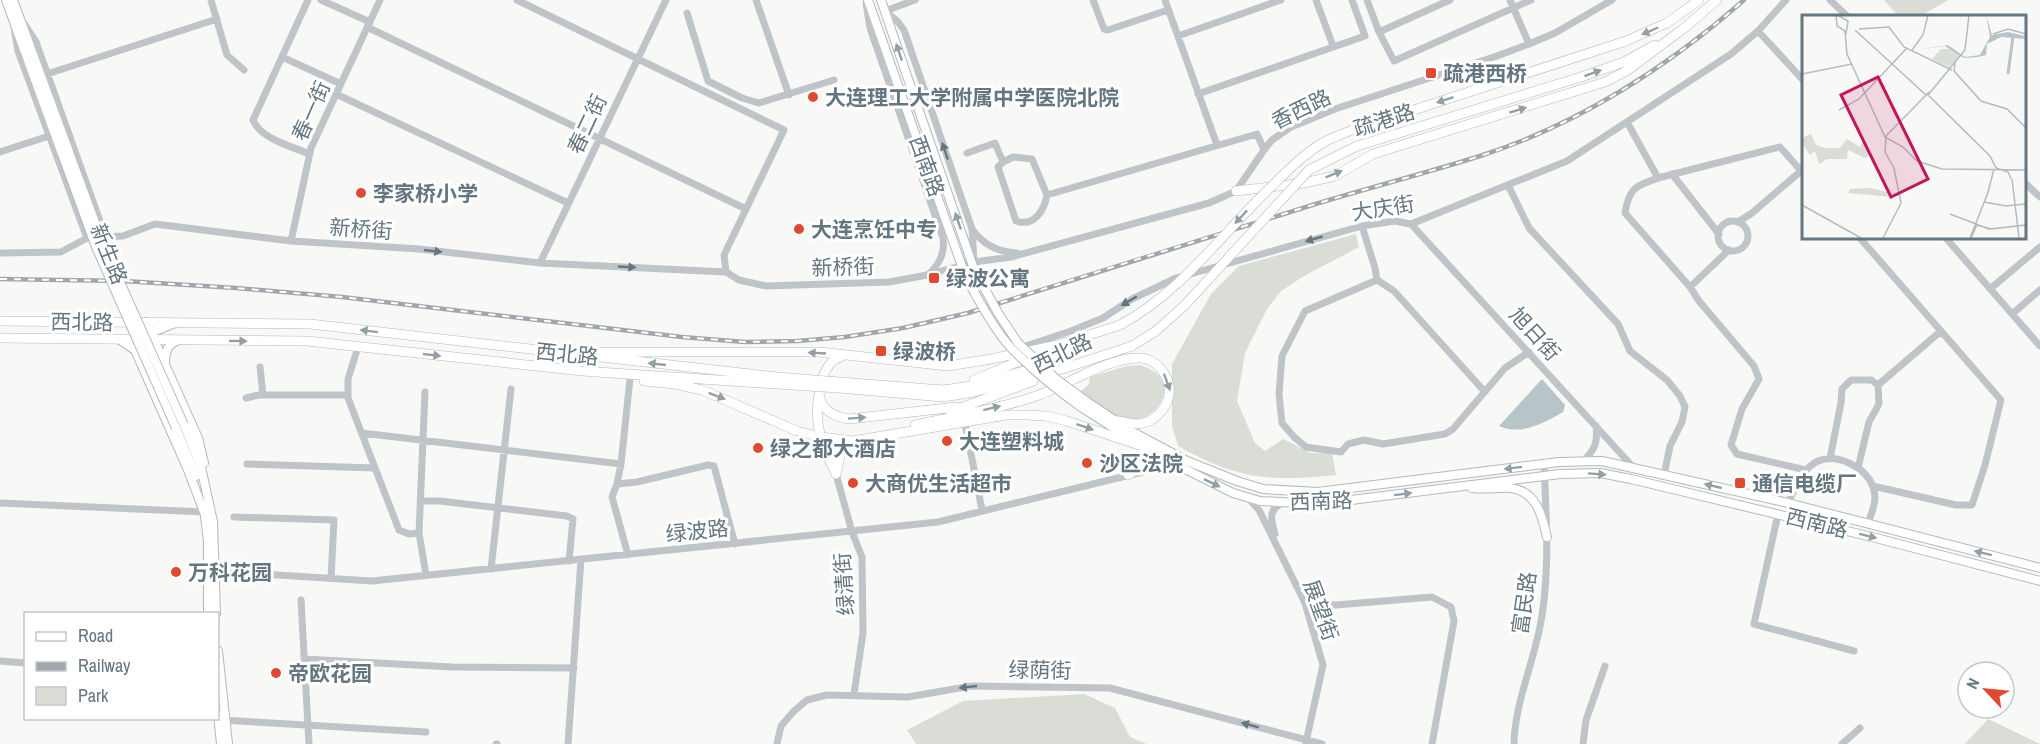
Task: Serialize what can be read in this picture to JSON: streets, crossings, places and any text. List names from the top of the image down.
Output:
{
  "streets": {
    "highway": ["疏港路", "西北路"],
    "main road": ["西南路", "新生路"],
    "street": [
      "香西路",
      "春一街",
      "春二街",
      "大庆街",
      "新桥街",
      "旭日街",
      "绿波路",
      "绿清街",
      "富民路",
      "展望街",
      "绿荫街"
    ]
  },
  "crossings": [
    ["春一街", "新桥街"],
    ["疏港路", "西北路"],
    ["春二街", "新桥街"],
    ["西南路", "旭日街"],
    ["西南路", "绿波路"],
    ["西南路", "富民路"],
    ["西南路", "展望街"],
    ["大庆街", "旭日街"],
    ["新生路", "绿波路"],
    ["绿波路", "绿清街"],
    ["绿清街", "绿荫街"],
    ["展望街", "绿荫街"]
  ],
  "one_way": ["大庆街", "新桥街", "绿荫街"],
  "places": {
    "transit": [
      "疏港西桥",
      "绿波公寓",
      "绿波桥",
      "通信电缆厂"
    ],
    "other": [
      "大连理工大学附属中学医院北院",
      "李家桥小学",
      "大连烹饪中专",
      "大连塑料城",
      "绿之都大酒店",
      "沙区法院",
      "大商优生活超市",
      "万科花园",
      "帝欧花园"
    ]
  },
  "legend": ["Road", "Railway", "Park"],
  "north": "top left"
}
